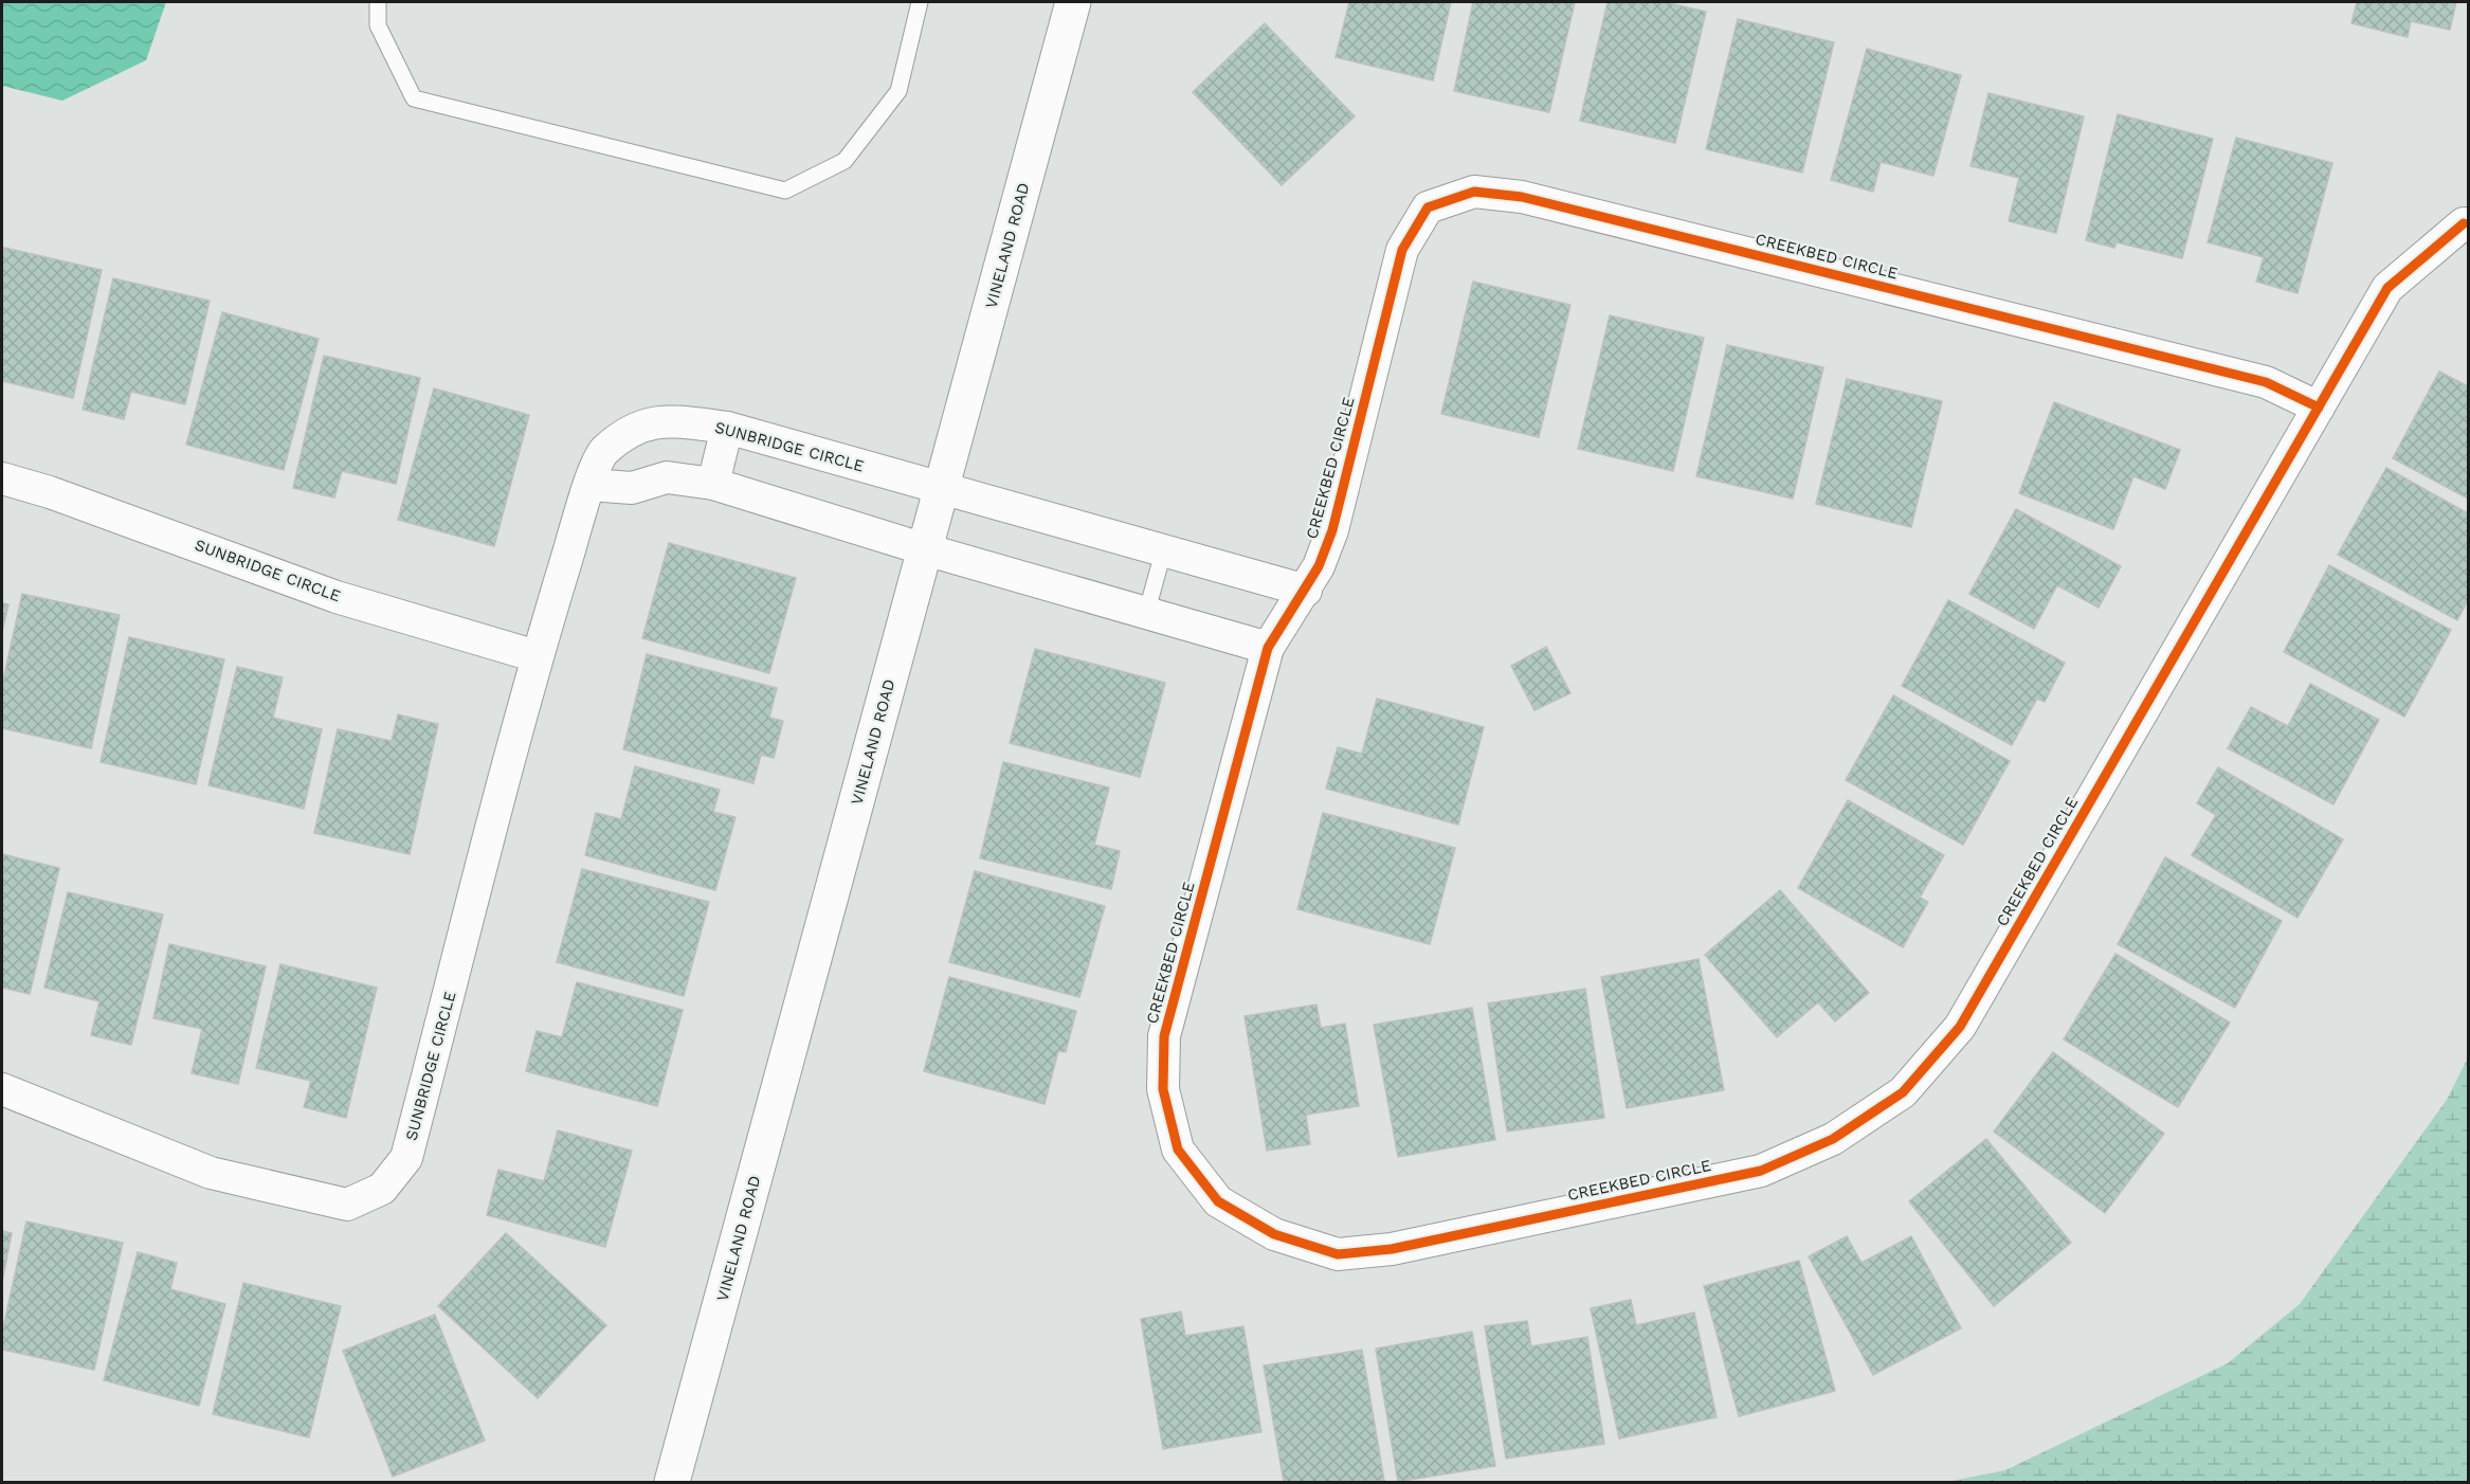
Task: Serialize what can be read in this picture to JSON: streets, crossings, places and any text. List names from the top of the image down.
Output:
{
  "streets": {
    "main road": ["VINELAND ROAD"],
    "street": ["CREEKBED CIRCLE", "SUNBRIDGE CIRCLE"]
  },
  "crossings": [
    ["VINELAND ROAD", "SUNBRIDGE CIRCLE"]
  ]
}
